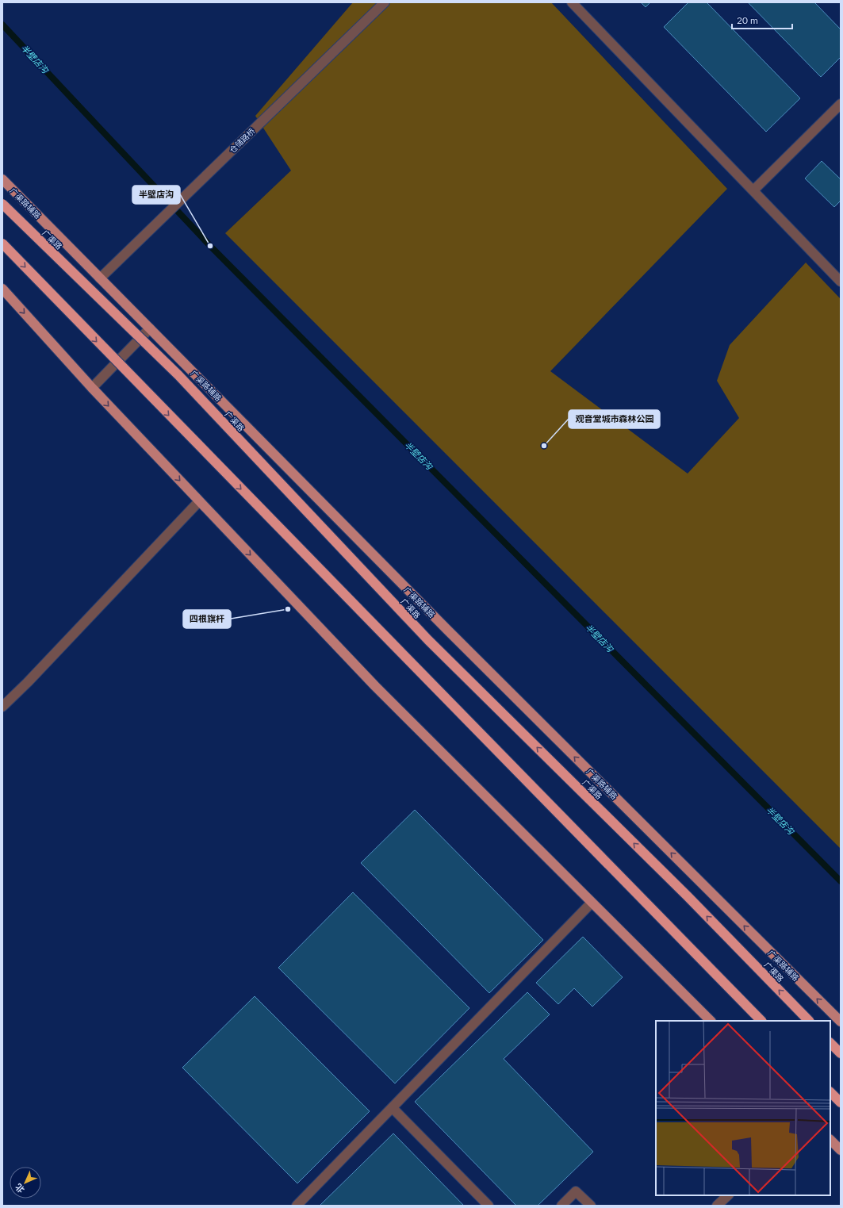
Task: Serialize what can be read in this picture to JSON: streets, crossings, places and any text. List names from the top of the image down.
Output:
{
  "streets": {
    "highway": ["广渠路"],
    "main road": ["广渠路辅路"],
    "street": ["仓储路桥"]
  },
  "crossings": [
    ["仓储路桥", "广渠路辅路"]
  ],
  "one_way": ["广渠路辅路"],
  "water": ["半壁店沟"],
  "places": ["半壁店沟", "观音堂城市森林公园", "四根旗杆"],
  "scale_bar": "20 m",
  "north": "bottom left"
}
